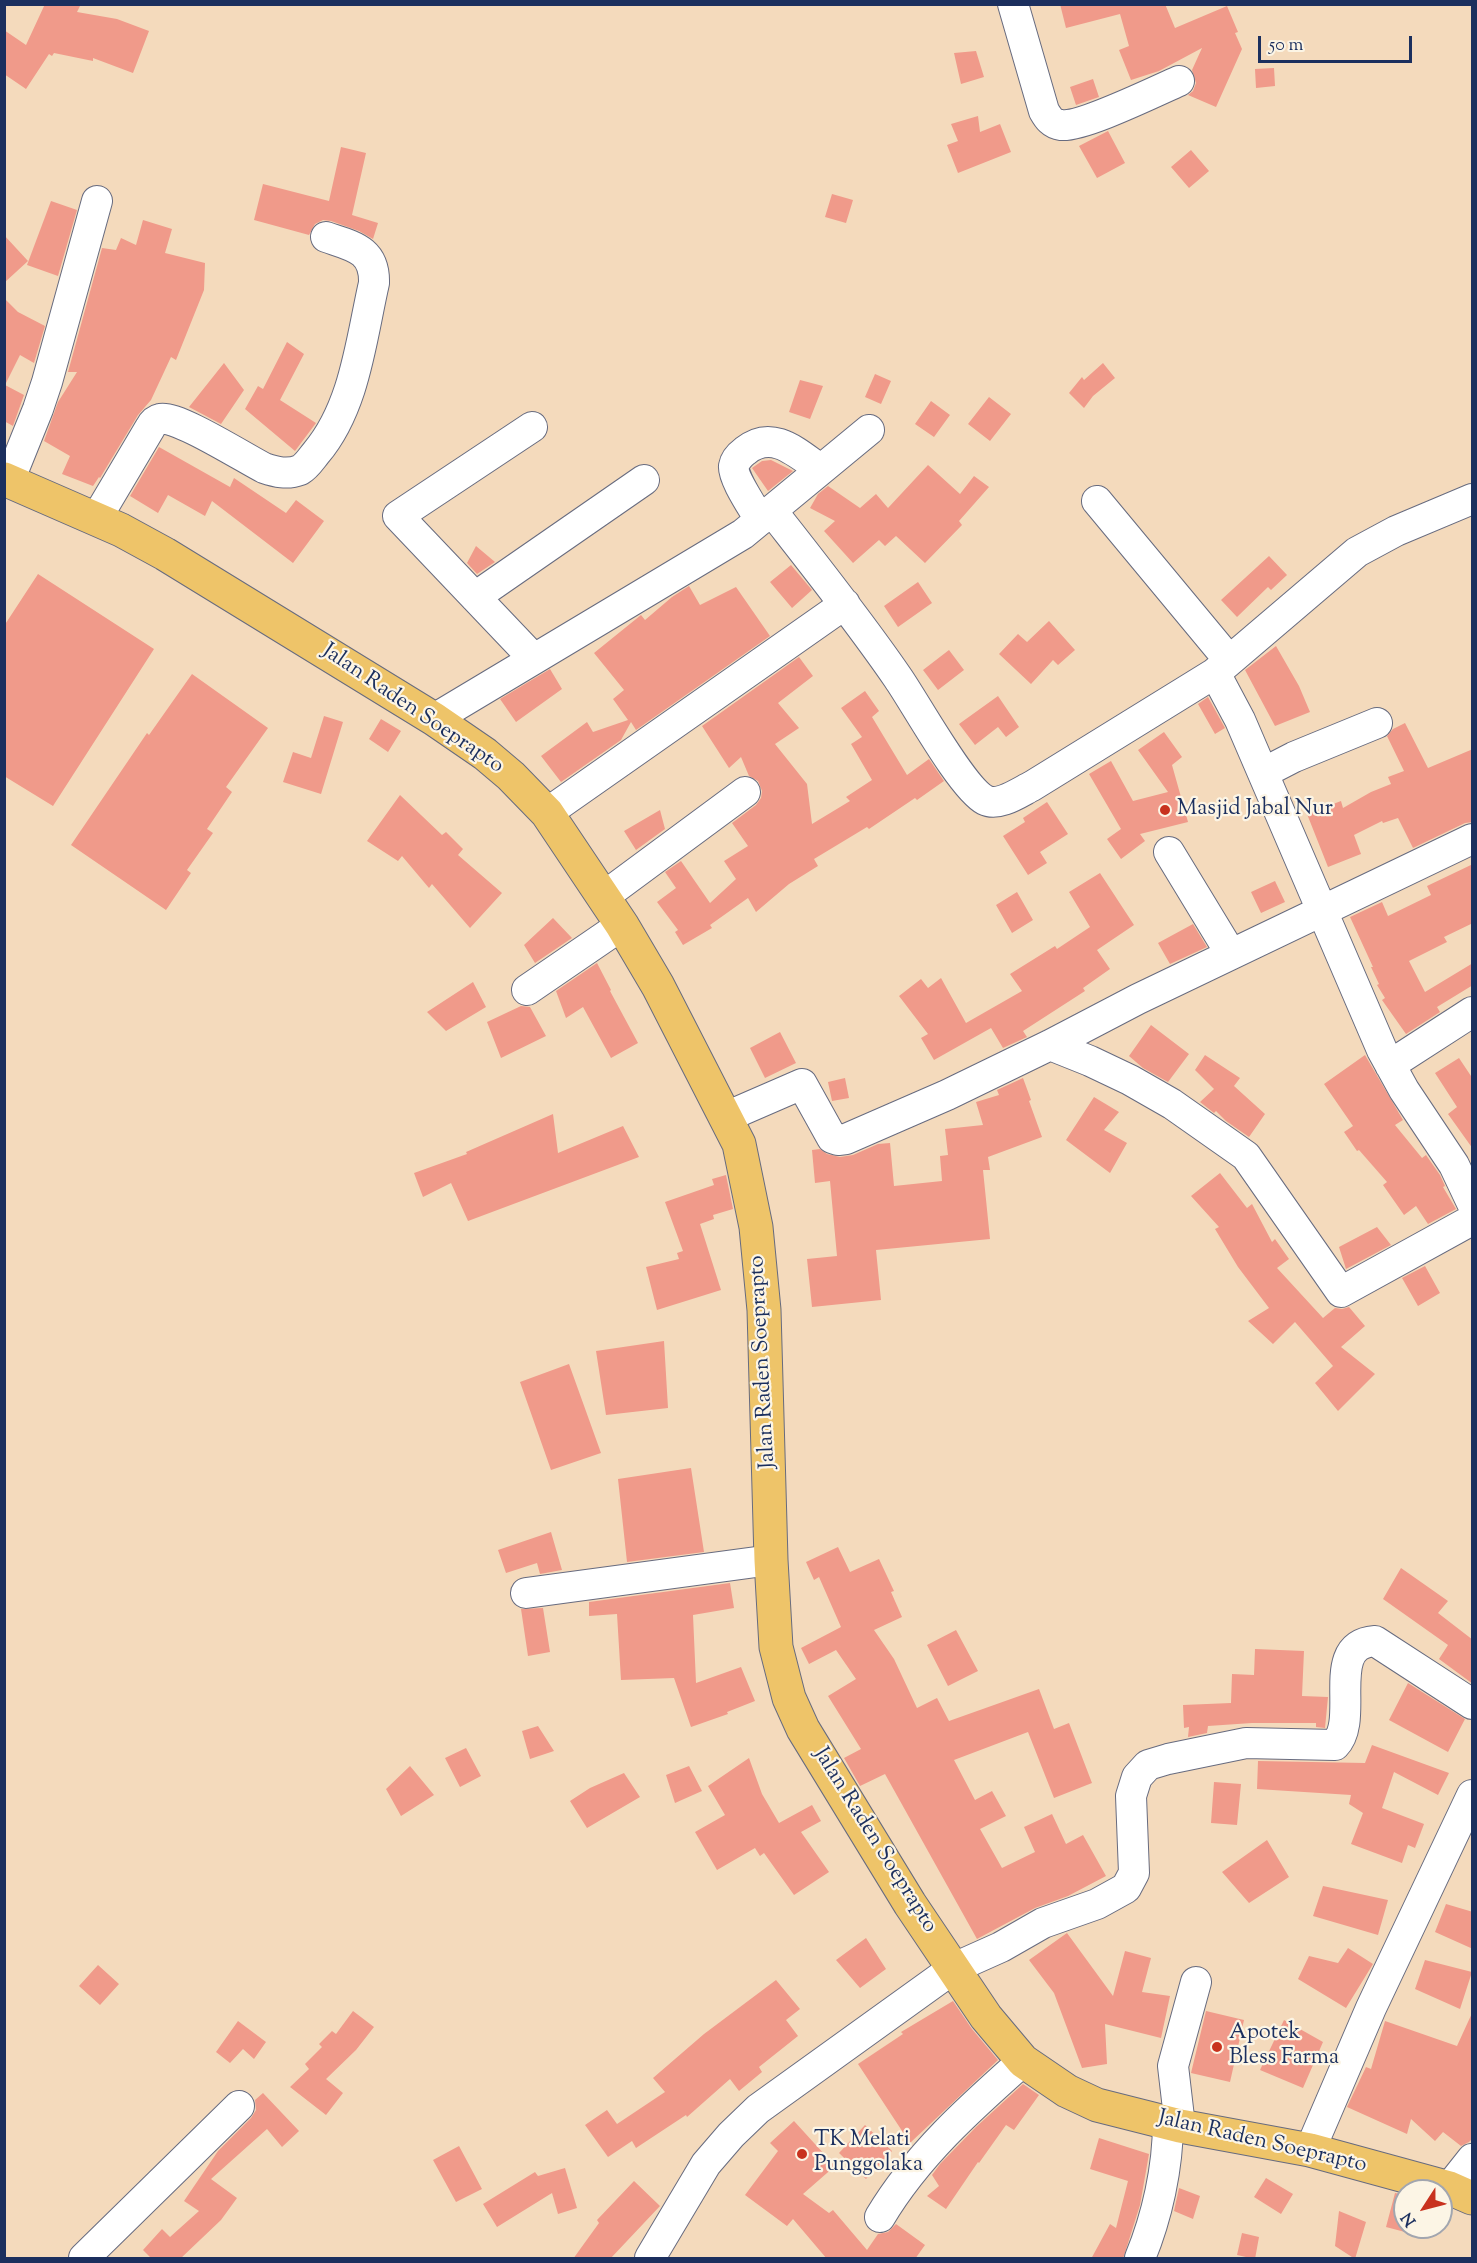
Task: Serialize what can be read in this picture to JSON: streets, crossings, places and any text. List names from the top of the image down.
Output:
{
  "streets": {
    "highway": ["Jalan Raden Soeprapto"]
  },
  "places": ["Masjid Jabal Nur", "Apotek Bless Farma", "TK Melati Punggolaka"],
  "scale_bar": "50 m",
  "north": "bottom left"
}
